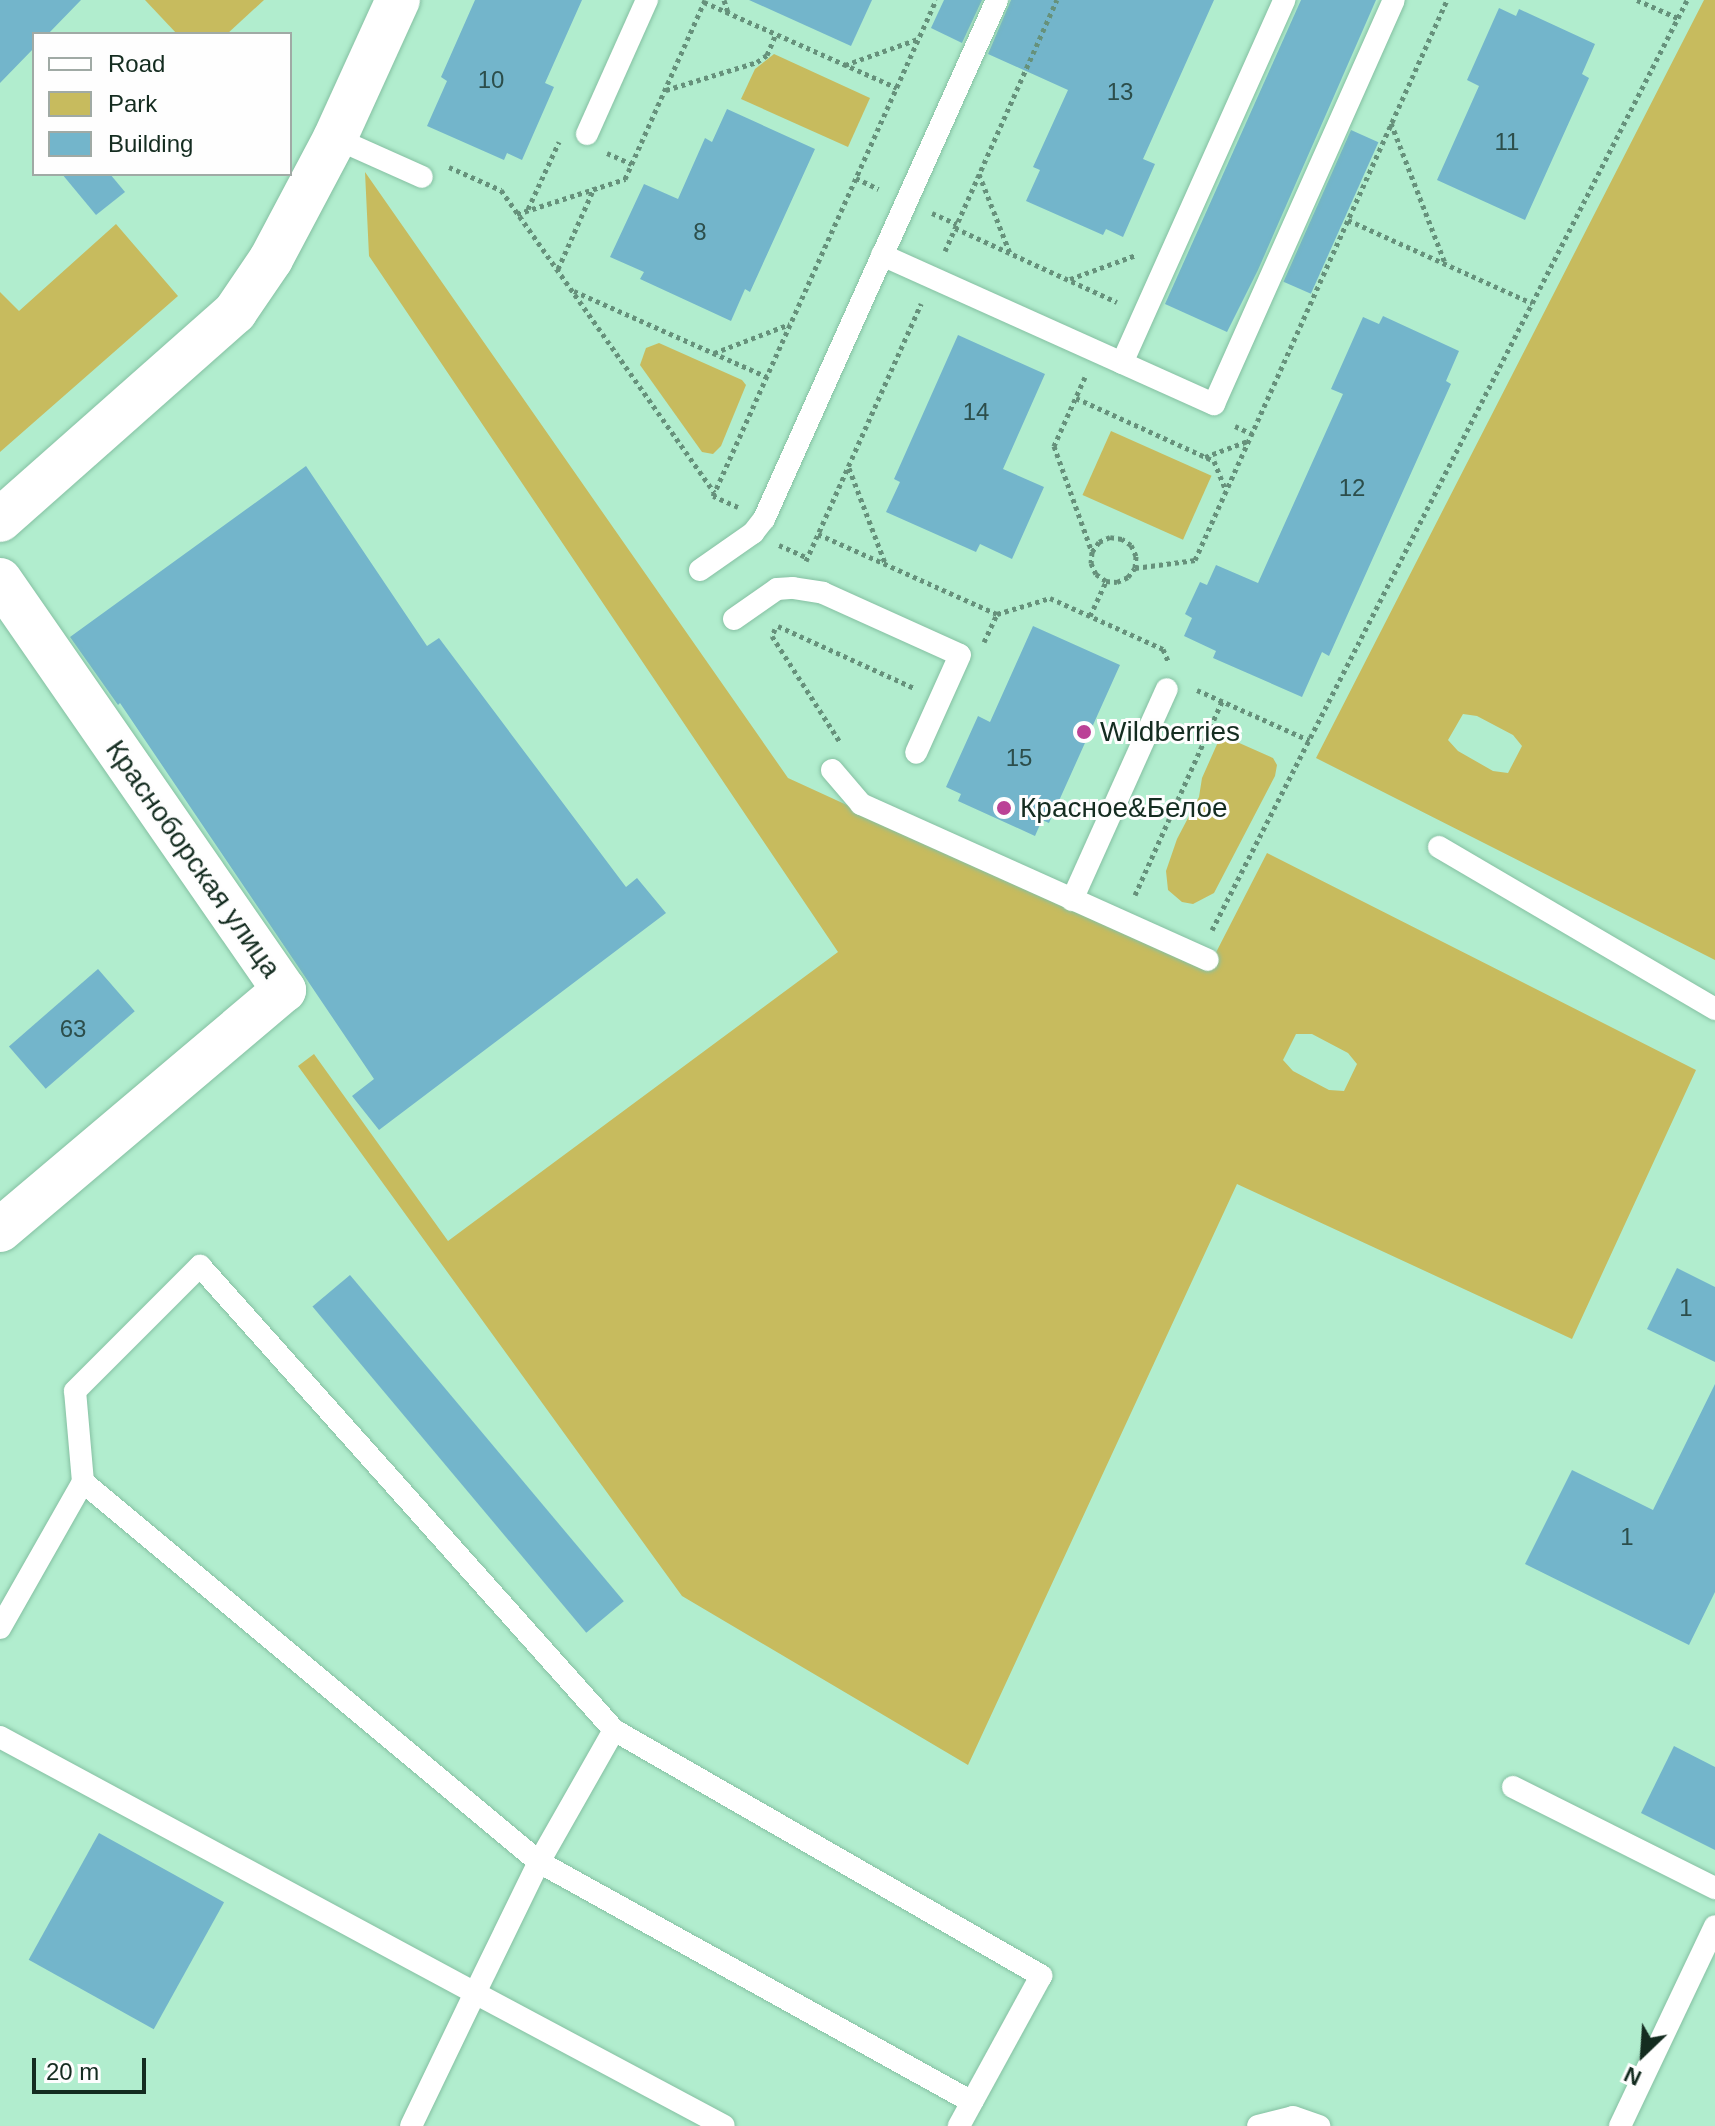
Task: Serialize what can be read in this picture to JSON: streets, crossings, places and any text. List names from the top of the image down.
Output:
{
  "streets": {
    "street": ["Красноборская улица"]
  },
  "places": ["Wildberries", "Красное&Белое"],
  "house_numbers": [
    "10",
    "13",
    "11",
    "8",
    "14",
    "12",
    "15",
    "63",
    "1",
    "1"
  ],
  "legend": ["Road", "Park", "Building"],
  "scale_bar": "20 m",
  "north": "bottom left"
}
